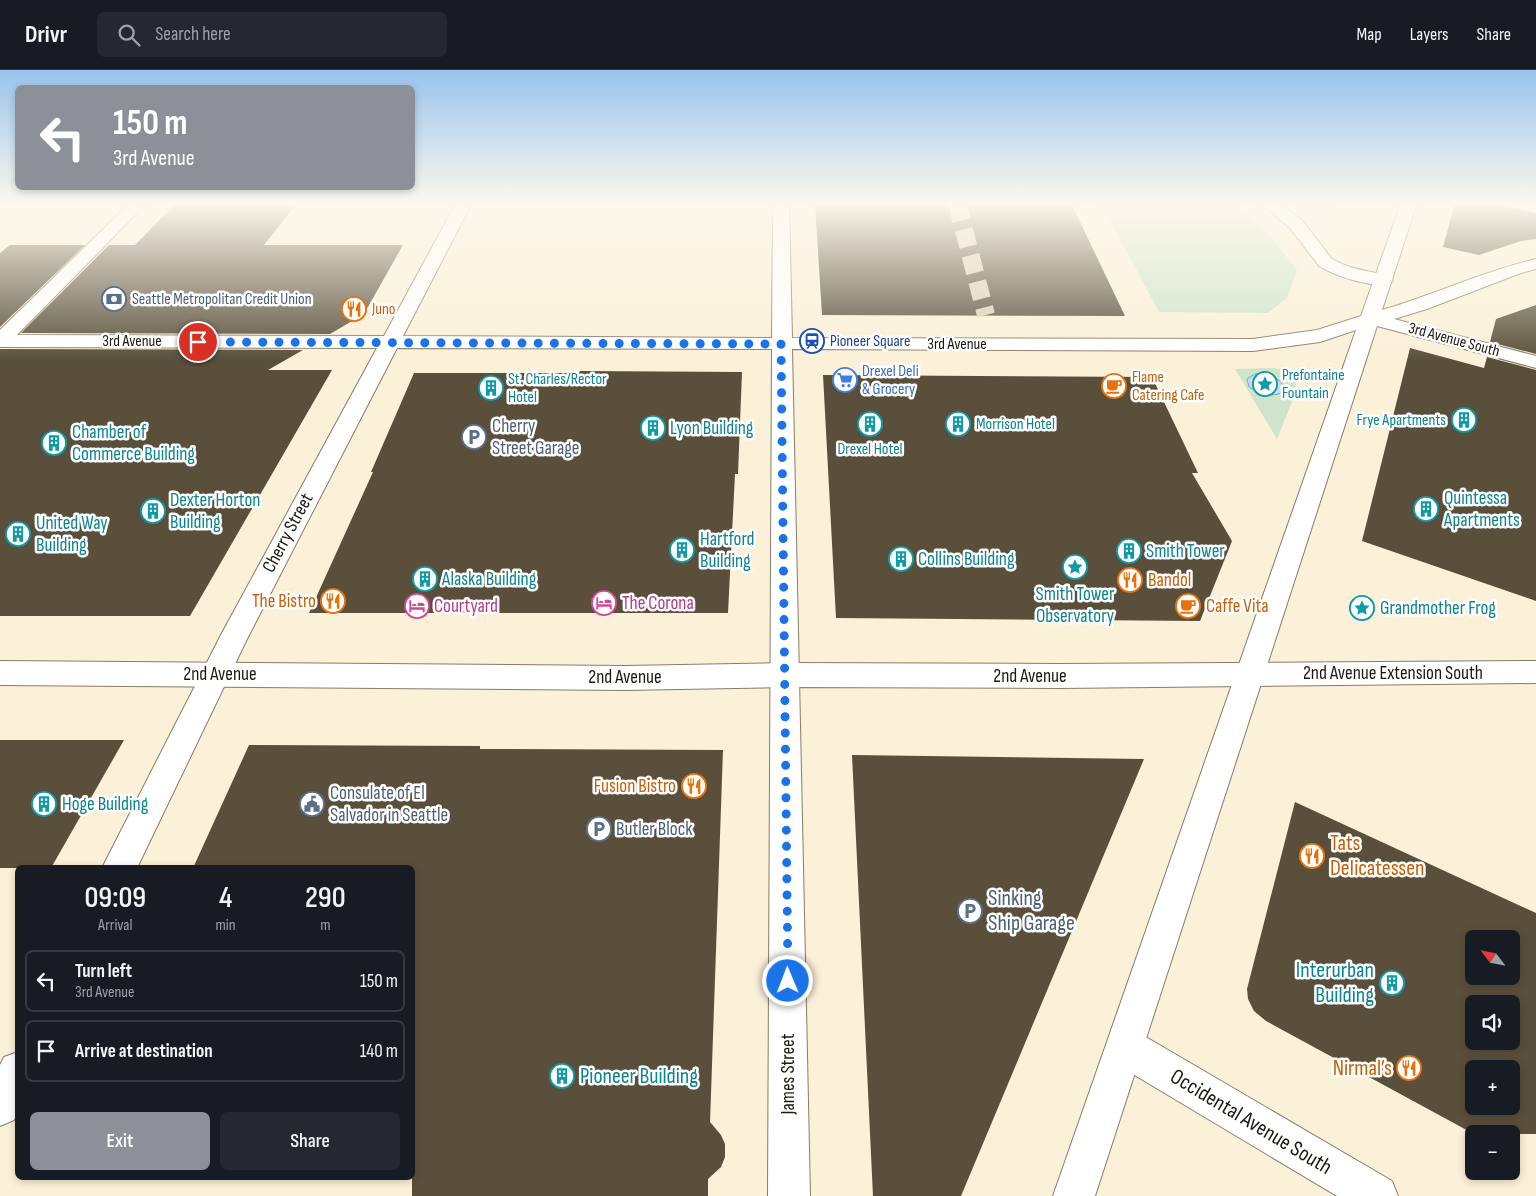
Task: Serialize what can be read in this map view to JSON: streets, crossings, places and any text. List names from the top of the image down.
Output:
{
  "streets": {
    "main road": [
      "3rd Avenue South",
      "3rd Avenue",
      "Cherry Street",
      "2nd Avenue Extension South",
      "2nd Avenue",
      "James Street",
      "Occidental Avenue South"
    ]
  },
  "crossings": [
    ["3rd Avenue South", "3rd Avenue"],
    ["3rd Avenue", "Cherry Street"],
    ["3rd Avenue", "James Street"],
    ["Cherry Street", "2nd Avenue"],
    ["2nd Avenue Extension South", "2nd Avenue"],
    ["2nd Avenue", "James Street"]
  ],
  "places": {
    "bank": ["Seattle Metropolitan Credit Union"],
    "restaurant": [
      "Juno",
      "Bandol",
      "The Bistro",
      "Fusion Bistro",
      "Tats Delicatessen",
      "Nirmal’s"
    ],
    "station": ["Pioneer Square"],
    "supermarket": ["Drexel Deli & Grocery"],
    "place": ["Prefontaine Fountain", "Smith Tower Observatory", "Grandmother Frog"],
    "cafe": ["Flame Catering Cafe", "Caffe Vita"],
    "building": [
      "St. Charles/Rector Hotel",
      "Frye Apartments",
      "Drexel Hotel",
      "Morrison Hotel",
      "Lyon Building",
      "Chamber of Commerce Building",
      "Quintessa Apartments",
      "Dexter Horton Building",
      "United Way Building",
      "Hartford Building",
      "Smith Tower",
      "Collins Building",
      "Alaska Building",
      "Hoge Building",
      "Interurban Building",
      "Pioneer Building"
    ],
    "parking": ["Cherry Street Garage", "Butler Block", "Sinking Ship Garage"],
    "hotel": ["The Corona", "Courtyard"],
    "public building": ["Consulate of El Salvador in Seattle"]
  },
  "north": "top left",
  "page": {
    "header": "Drivr",
    "search": "Search here",
    "nav": ["Map", "Layers", "Share"],
    "turn": ["150 m", "3rd Avenue"],
    "eta": [
      "09:09",
      "Arrival",
      "4",
      "min",
      "290",
      "m"
    ],
    "map_buttons": ["+", "−"],
    "list": [
      {
        "name": "Turn left",
        "note": "3rd Avenue",
        "value": "150 m"
      },
      {
        "name": "Arrive at destination",
        "value": "140 m"
      }
    ],
    "buttons": ["Exit", "Share"]
  }
}
